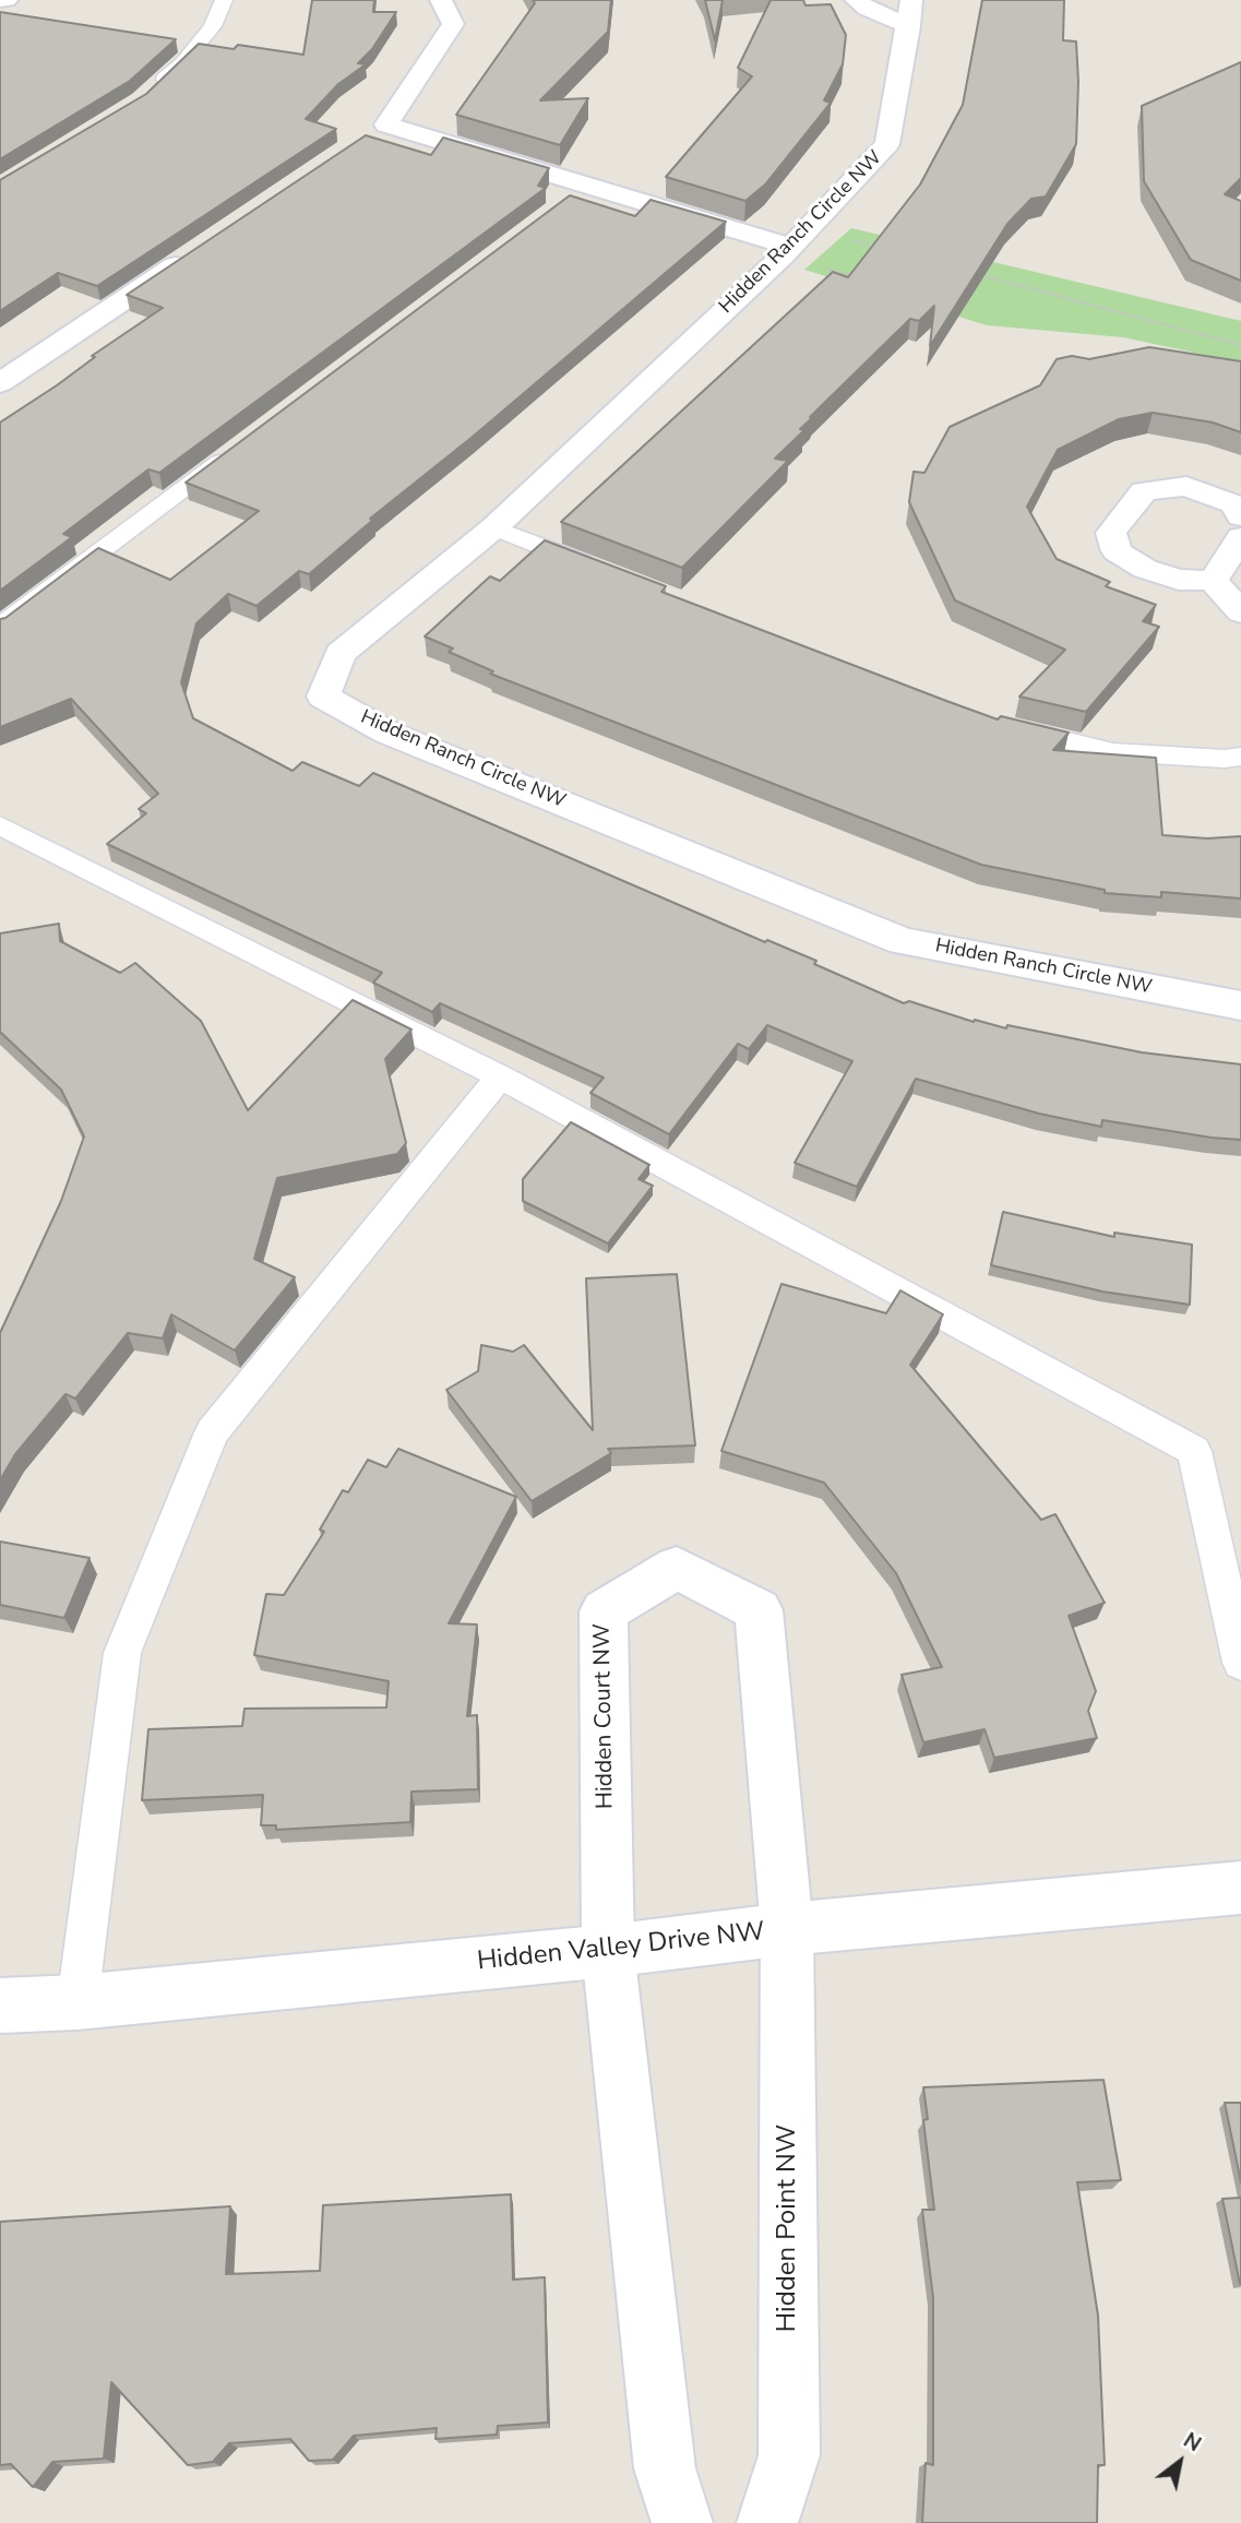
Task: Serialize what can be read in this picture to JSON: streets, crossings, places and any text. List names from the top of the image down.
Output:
{
  "streets": {
    "street": [
      "Hidden Ranch Circle NW",
      "Hidden Court NW",
      "Hidden Valley Drive NW",
      "Hidden Point NW"
    ]
  },
  "crossings": [
    ["Hidden Court NW", "Hidden Valley Drive NW"],
    ["Hidden Court NW", "Hidden Point NW"],
    ["Hidden Valley Drive NW", "Hidden Point NW"]
  ],
  "north": "top right"
}
